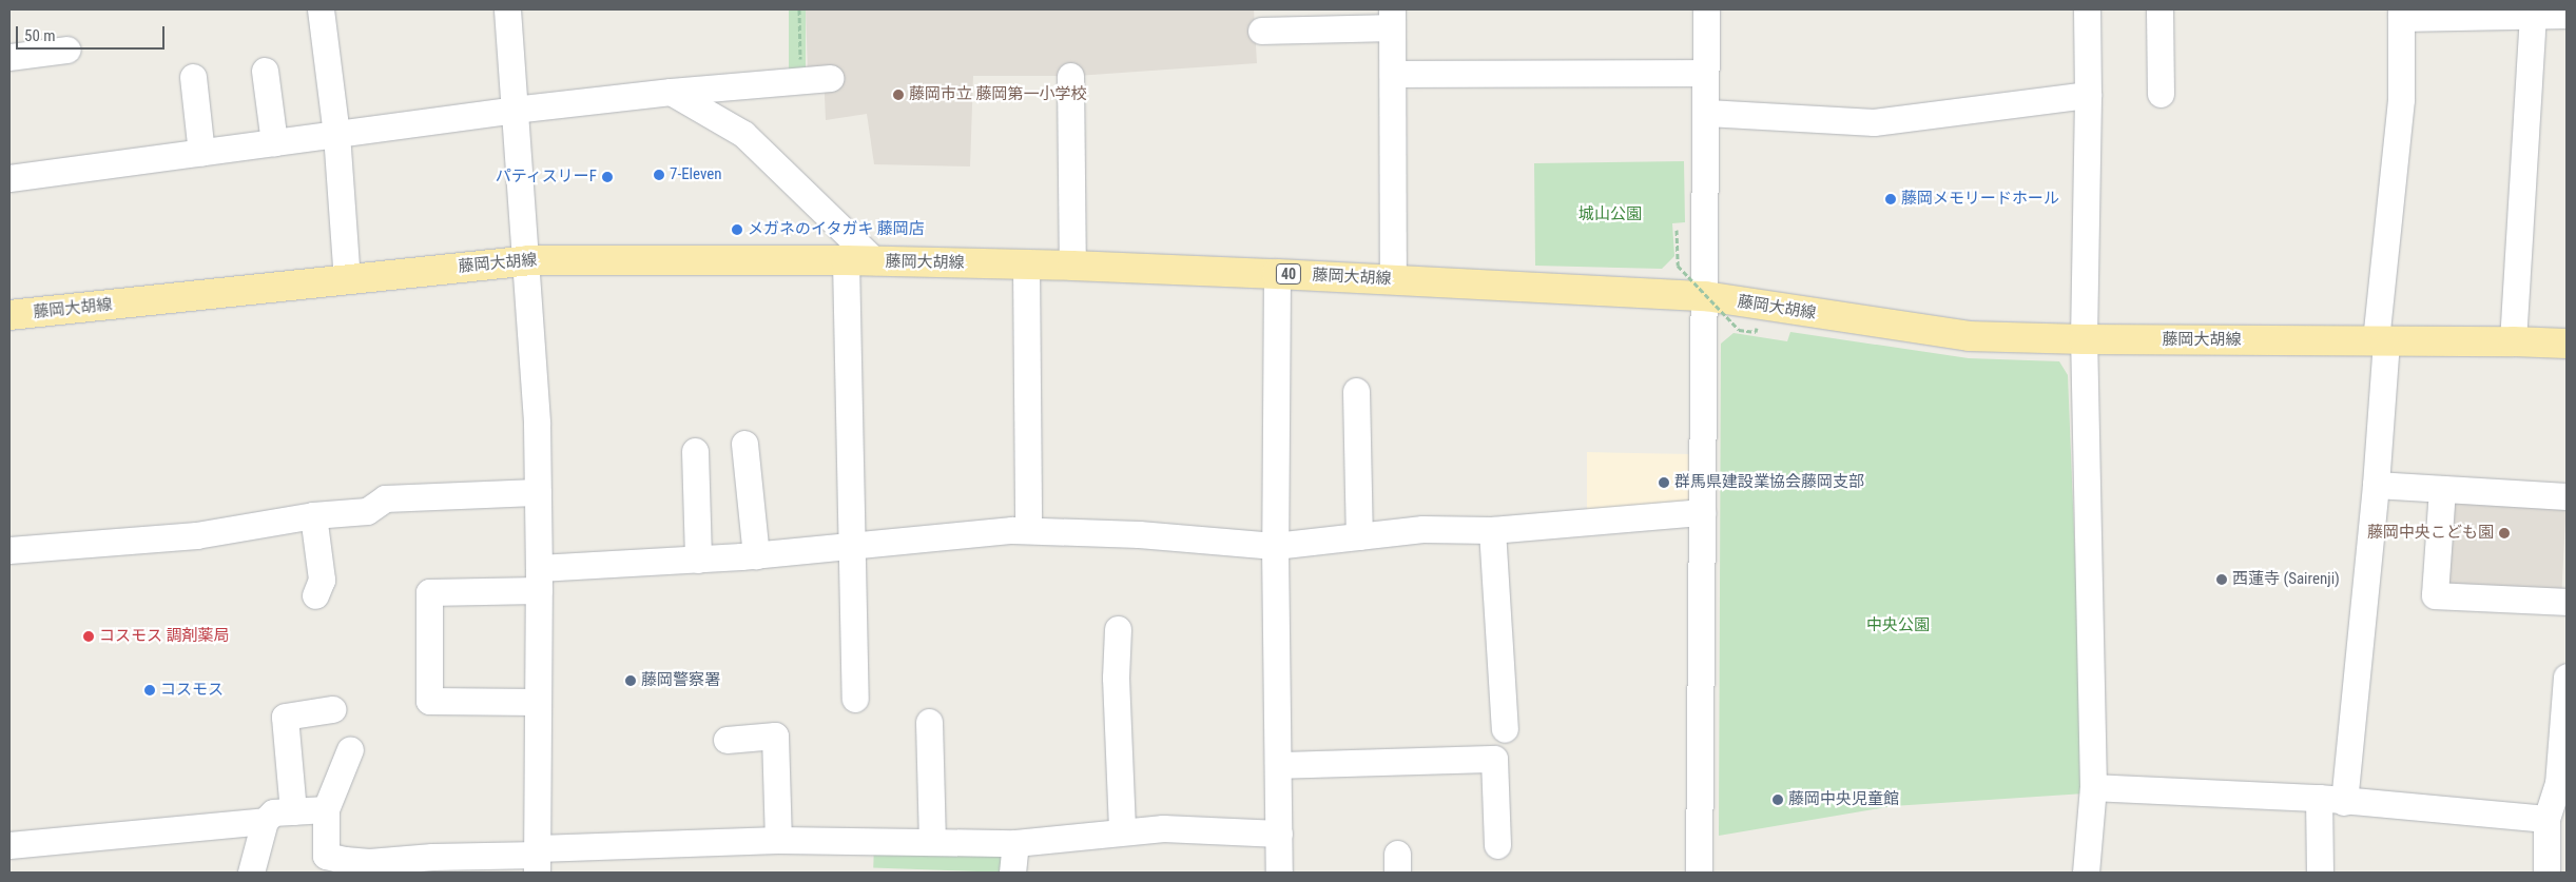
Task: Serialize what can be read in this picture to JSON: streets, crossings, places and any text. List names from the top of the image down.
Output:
{
  "streets": {
    "main road": ["藤岡大胡線", "40"]
  },
  "parks": ["城山公園", "中央公園"],
  "places": [
    "藤岡市立 藤岡第一小学校",
    "7-Eleven",
    "パティスリーF",
    "藤岡メモリードホール",
    "メガネのイタガキ 藤岡店",
    "群馬県建設業協会藤岡支部",
    "藤岡中央こども園",
    "西蓮寺 (Sairenji)",
    "コスモス 調剤薬局",
    "藤岡警察署",
    "コスモス",
    "藤岡中央児童館"
  ],
  "scale_bar": "50 m"
}
